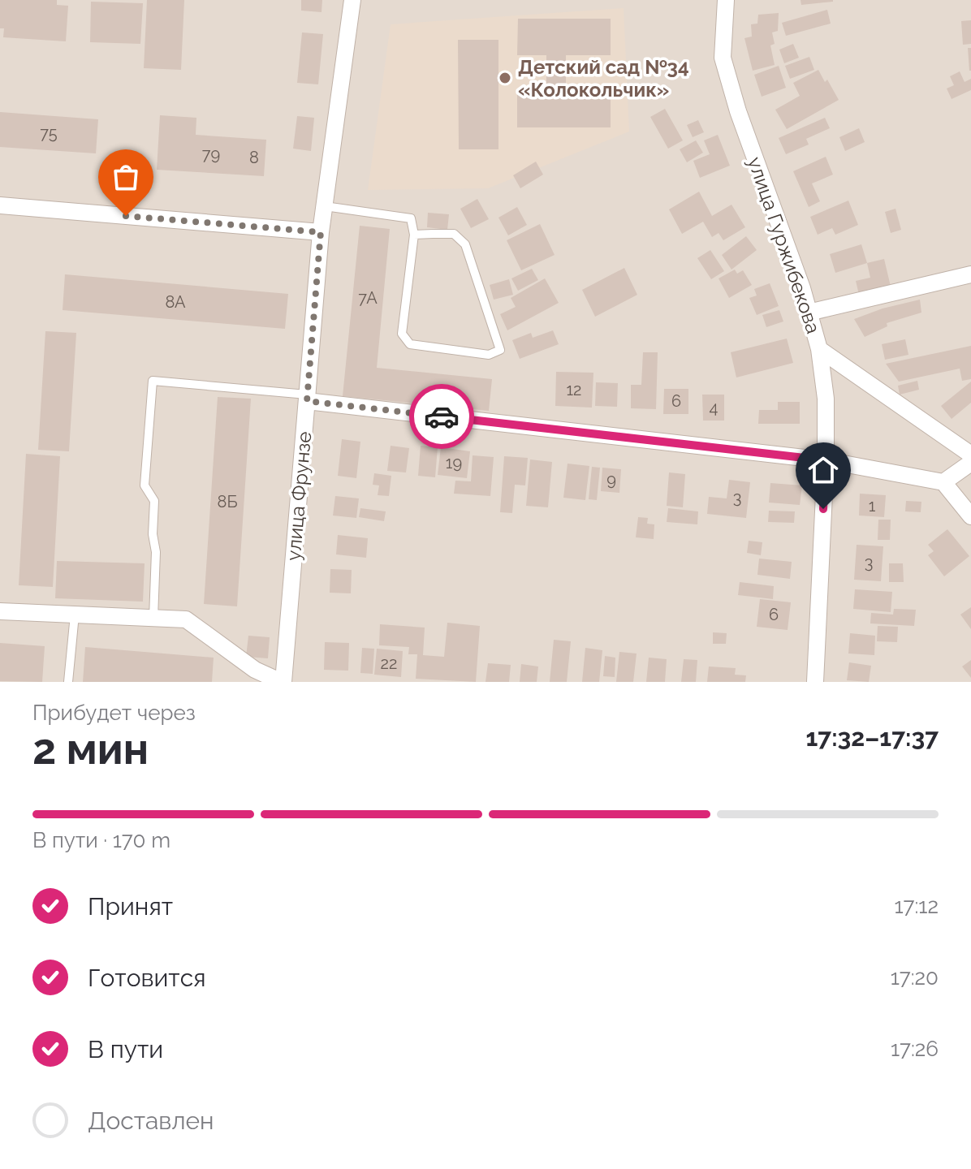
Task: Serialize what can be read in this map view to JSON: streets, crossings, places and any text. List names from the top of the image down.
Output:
{
  "streets": {
    "street": ["улица Гуржибекова", "улица Фрунзе"]
  },
  "places": ["Детский сад №34 «Колокольчик»"],
  "house_numbers": [
    "75",
    "79",
    "8",
    "7А",
    "8А",
    "12",
    "6",
    "4",
    "19",
    "9",
    "3",
    "8Б",
    "1",
    "3",
    "6",
    "22"
  ],
  "page": {
    "heading": ["2 мин", "Прибудет через", "17:32–17:37"],
    "bar": "В пути · 170 m",
    "list": [
      ["Принят", "17:12"],
      ["Готовится", "17:20"],
      ["В пути", "17:26"],
      "Доставлен"
    ]
  }
}
